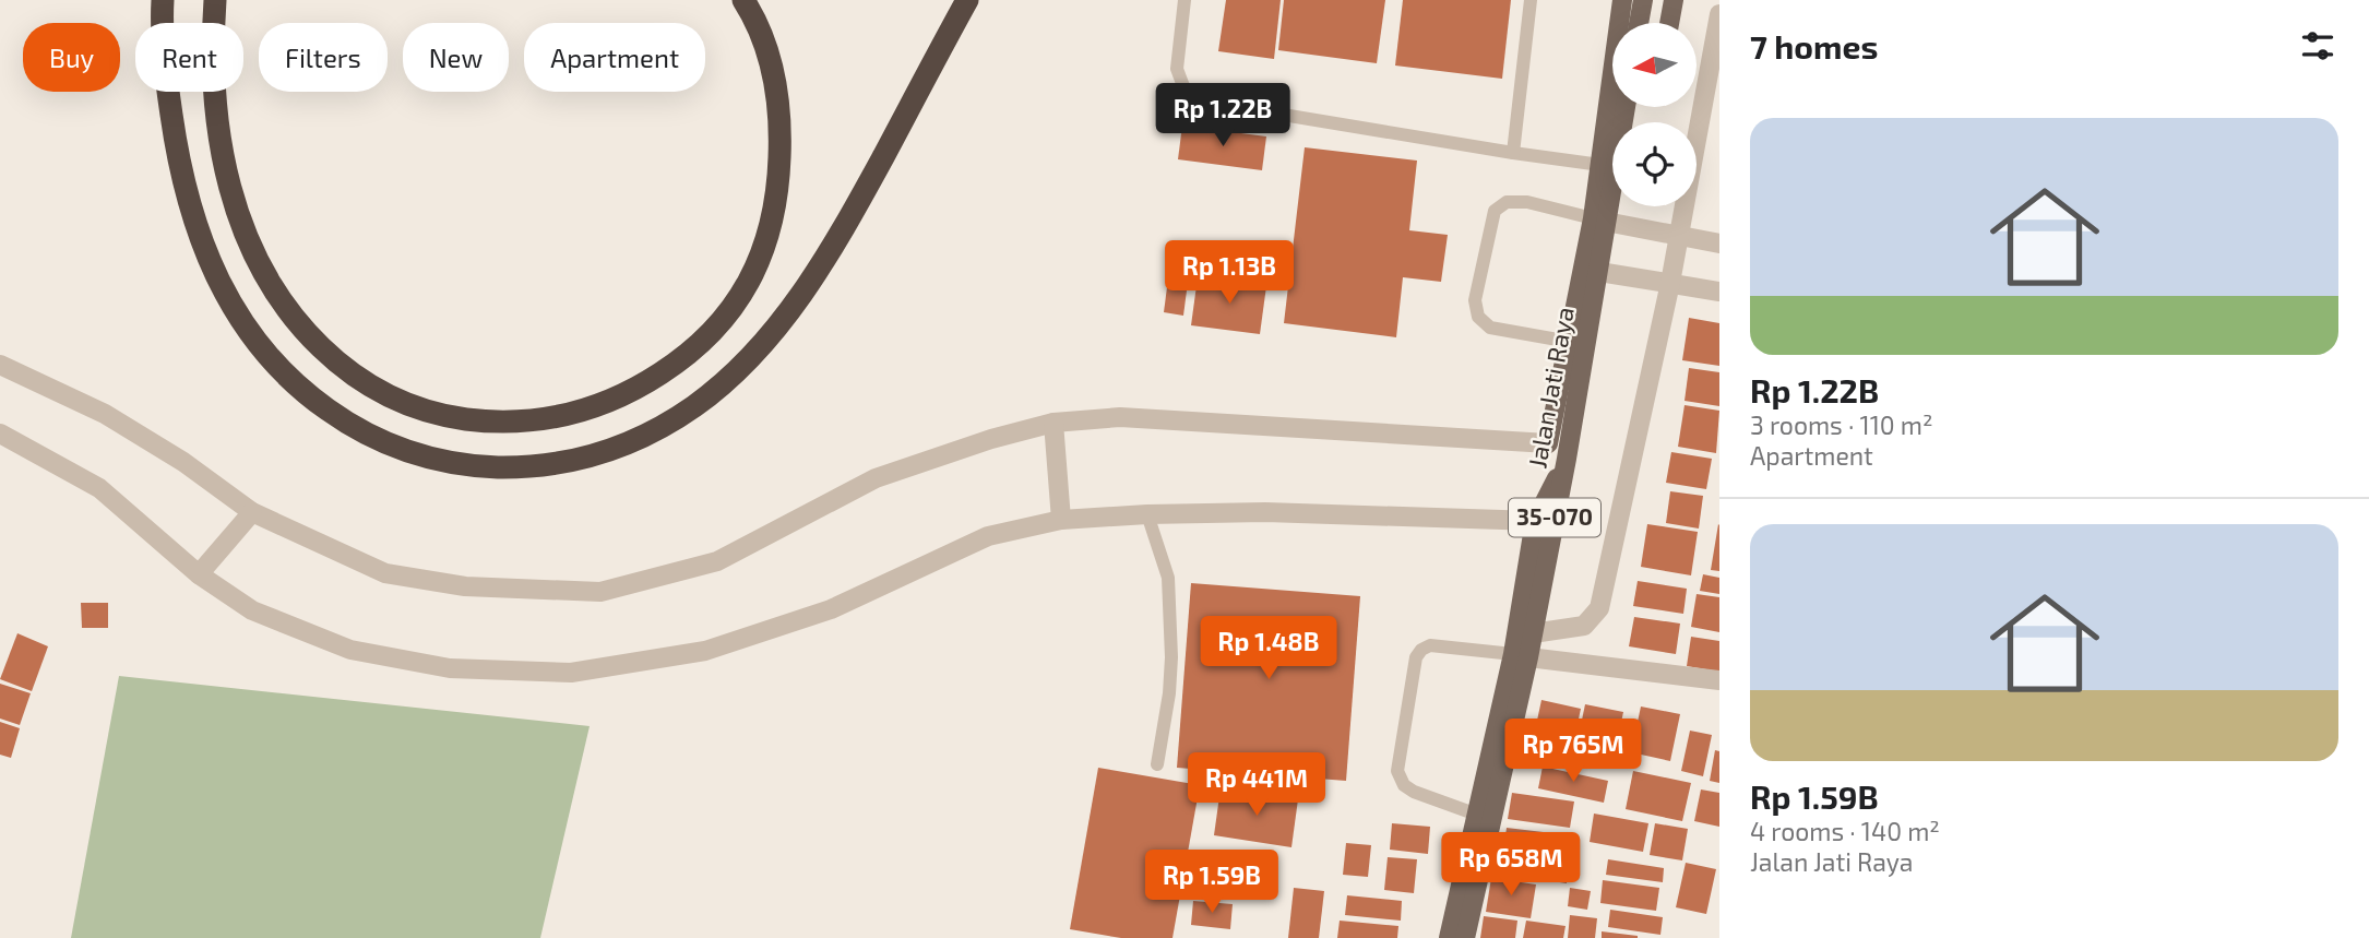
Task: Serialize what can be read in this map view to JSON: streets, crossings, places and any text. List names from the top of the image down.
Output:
{
  "streets": {
    "main road": ["Jalan Jati Raya", "35-070"]
  },
  "north": "left",
  "page": {
    "heading": "7 homes",
    "chip": [
      "Buy",
      "Rent",
      "Filters",
      "New",
      "Apartment"
    ],
    "price": [
      "Rp 1.22B",
      "Rp 1.13B",
      "Rp 1.48B",
      "Rp 765M",
      "Rp 441M",
      "Rp 658M",
      "Rp 1.59B"
    ],
    "list": [
      {
        "name": "Rp 1.22B",
        "note": "3 rooms · 110 m² · Apartment"
      },
      {
        "name": "Rp 1.59B",
        "note": "4 rooms · 140 m² · Jalan Jati Raya"
      }
    ]
  }
}
